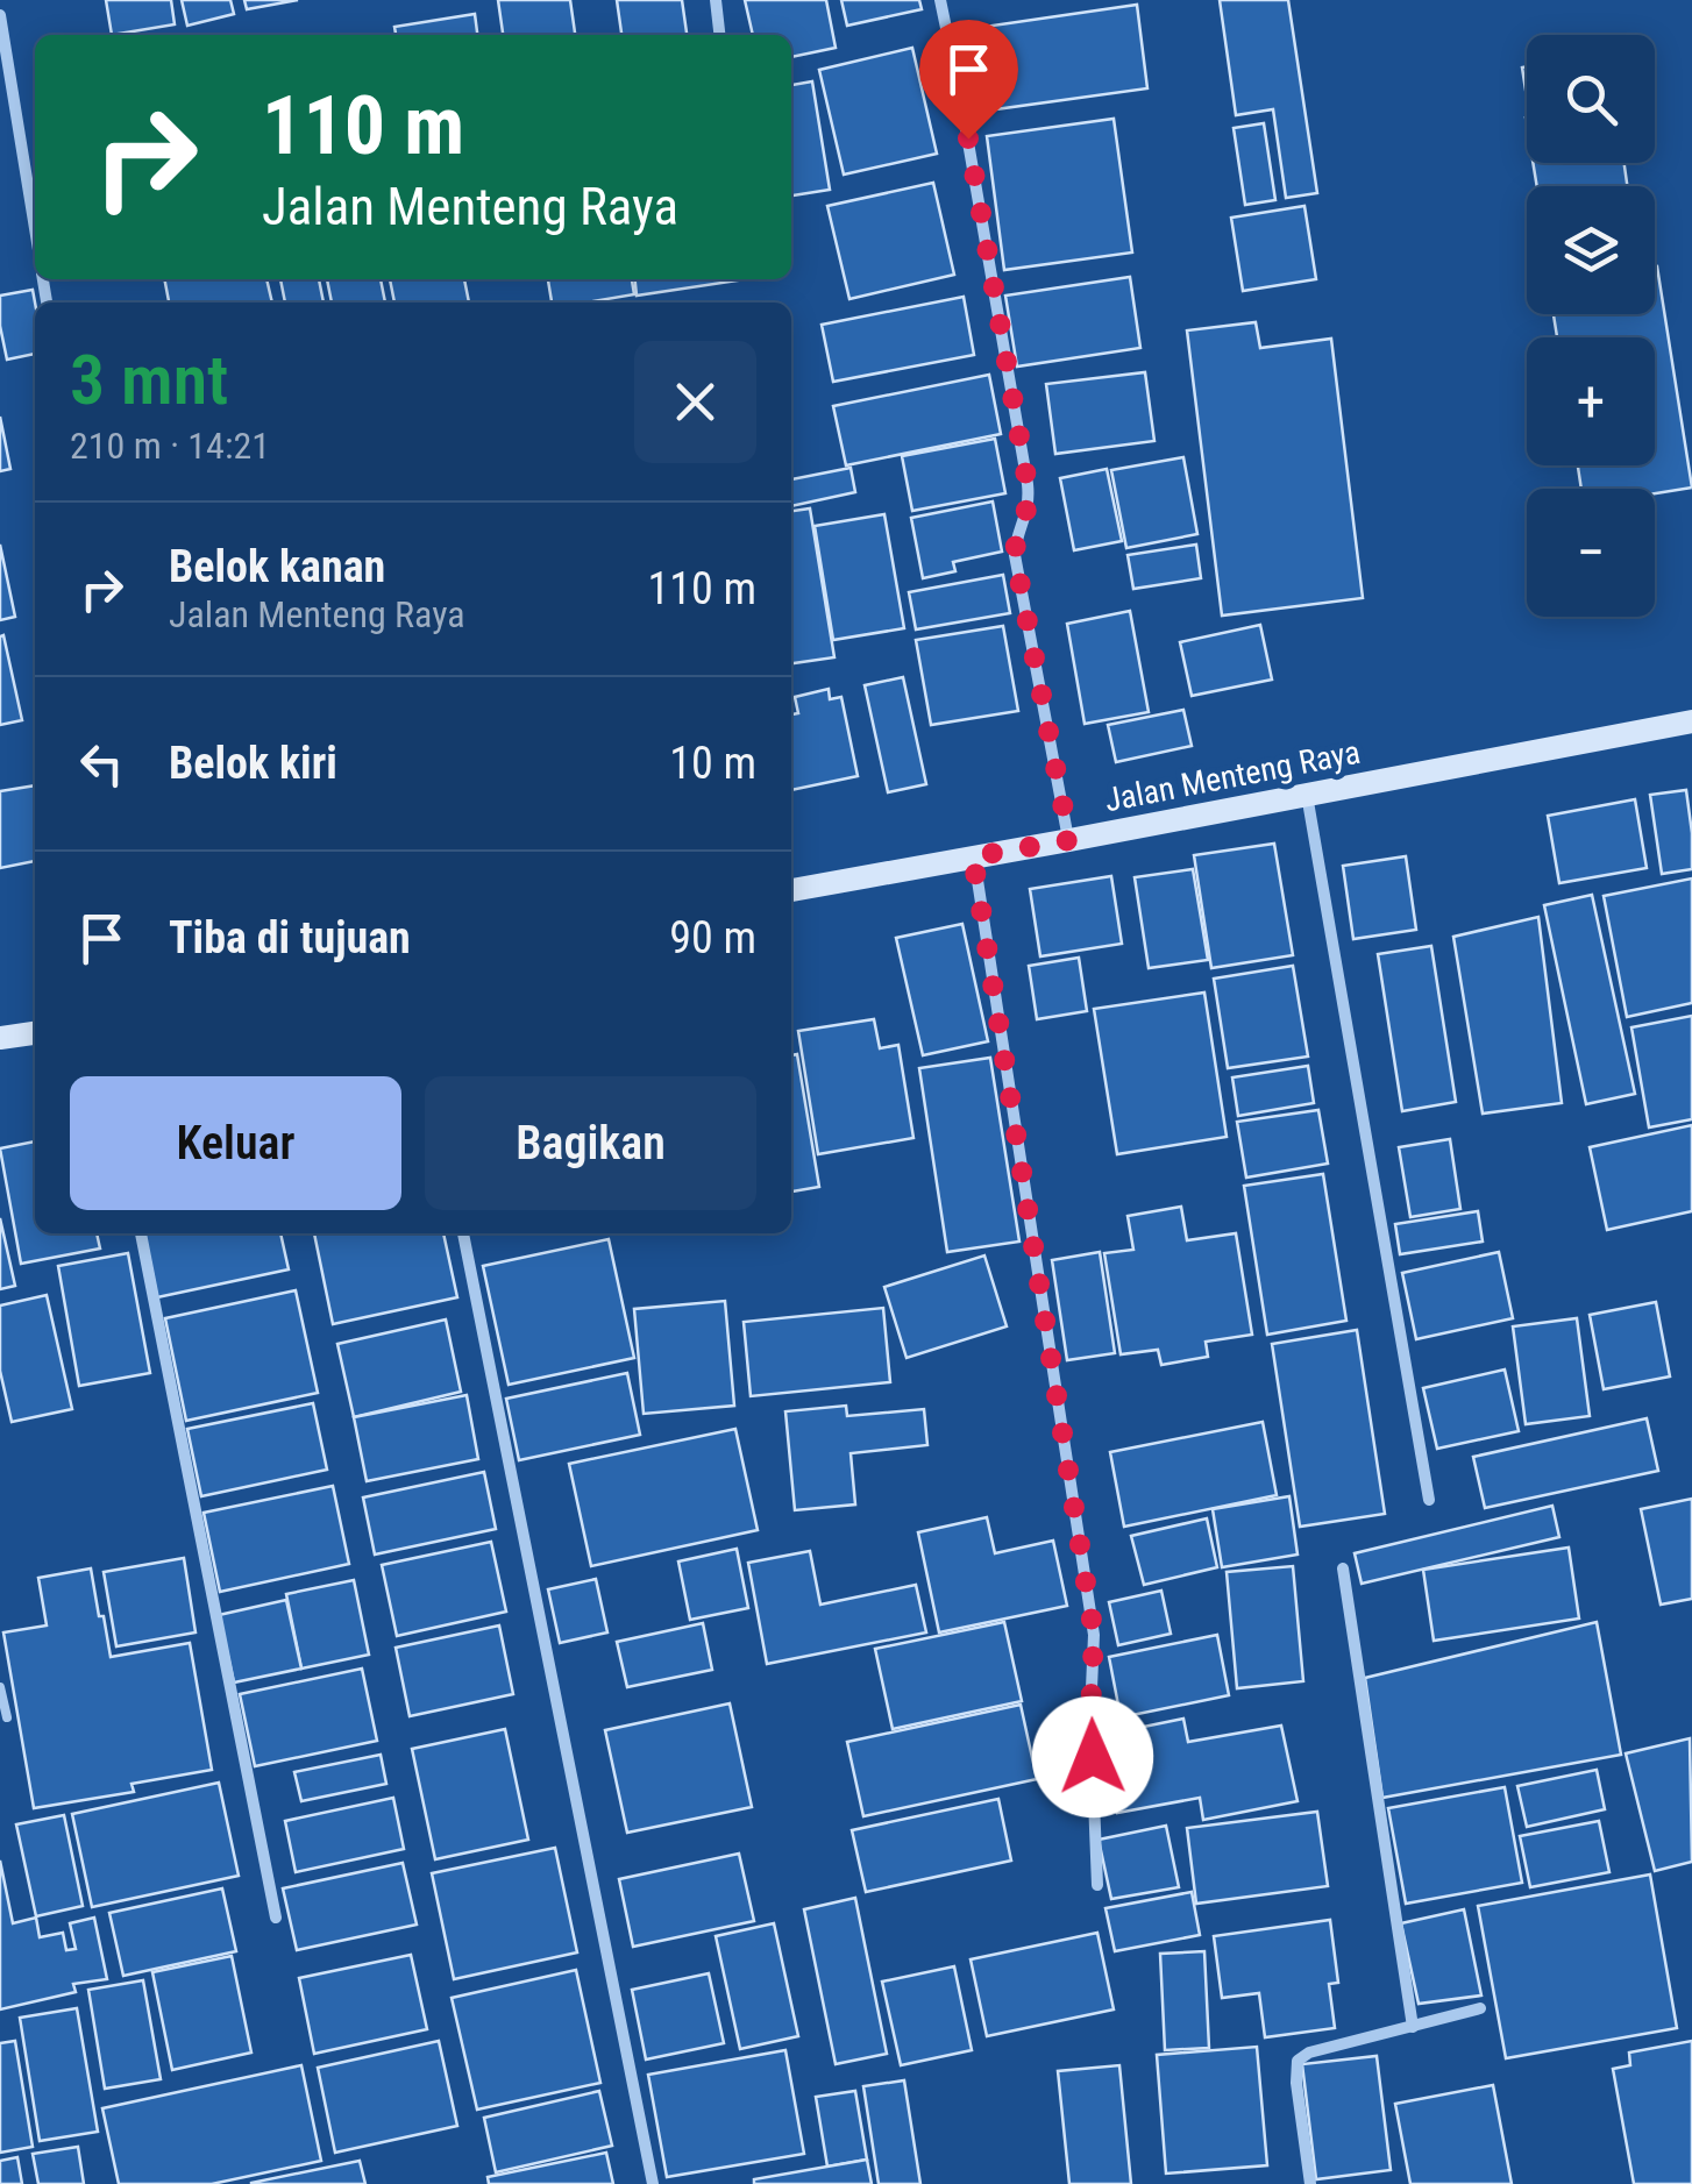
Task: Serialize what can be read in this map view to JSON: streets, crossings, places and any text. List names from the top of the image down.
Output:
{
  "streets": {
    "street": ["Jalan Menteng Raya"]
  },
  "page": {
    "map_buttons": ["+", "−"],
    "turn": ["110 m", "Jalan Menteng Raya"],
    "heading": ["3 mnt", "210 m · 14:21"],
    "list": [
      {
        "name": "Belok kanan",
        "note": "Jalan Menteng Raya",
        "value": "110 m"
      },
      {
        "name": "Belok kiri",
        "value": "10 m"
      },
      {
        "name": "Tiba di tujuan",
        "value": "90 m"
      }
    ],
    "buttons": ["Keluar", "Bagikan"]
  }
}
